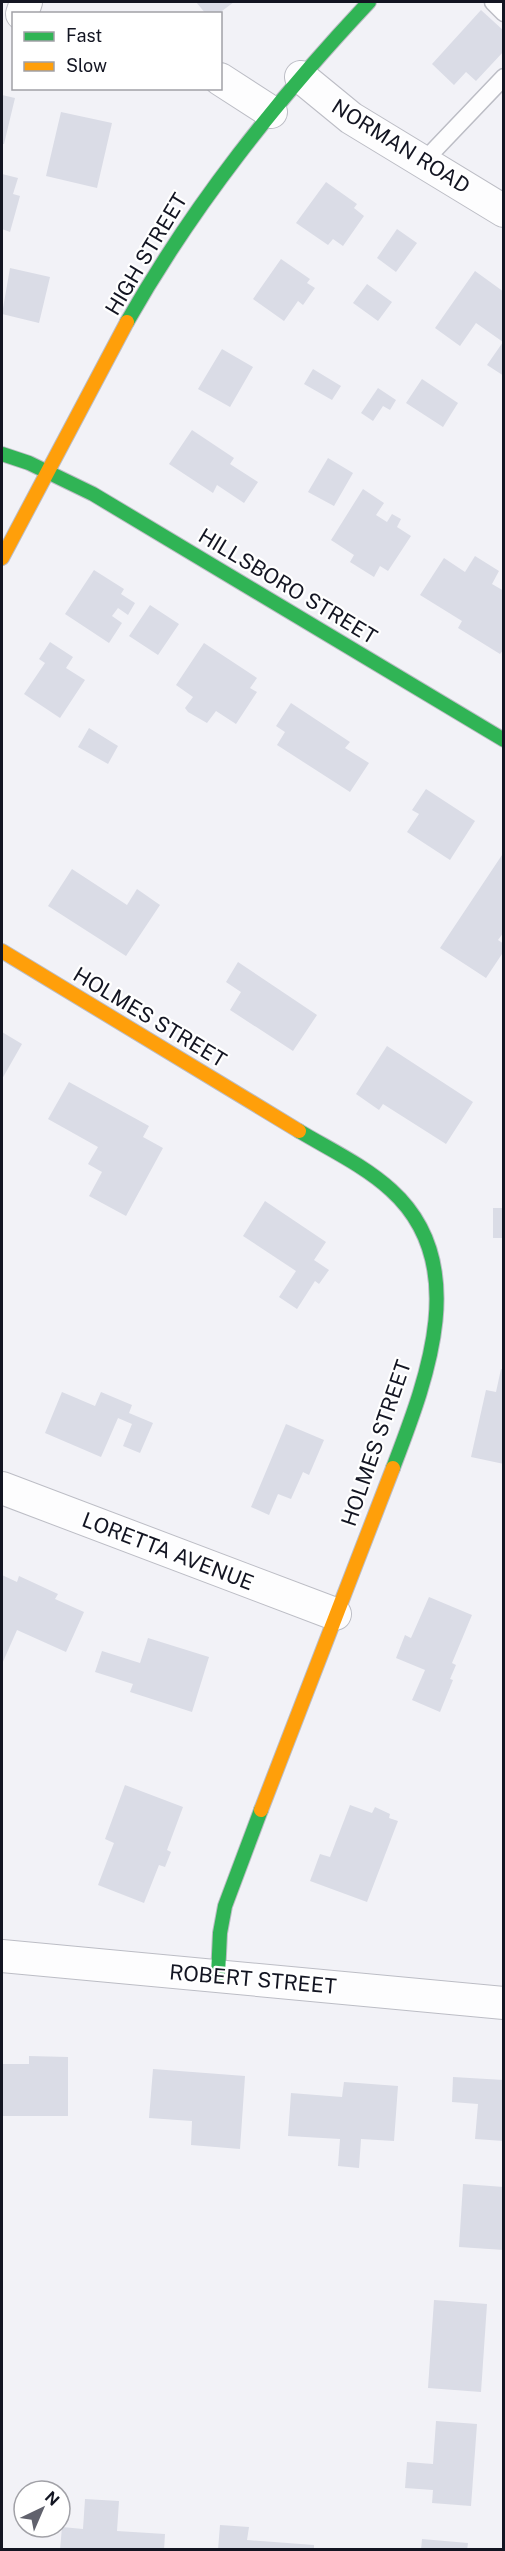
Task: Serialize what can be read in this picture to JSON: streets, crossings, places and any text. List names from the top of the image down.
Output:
{
  "streets": {
    "street": [
      "NORMAN ROAD",
      "HIGH STREET",
      "HILLSBORO STREET",
      "HOLMES STREET",
      "LORETTA AVENUE",
      "ROBERT STREET"
    ]
  },
  "crossings": [
    ["NORMAN ROAD", "HIGH STREET"],
    ["HIGH STREET", "HILLSBORO STREET"],
    ["HOLMES STREET", "LORETTA AVENUE"],
    ["HOLMES STREET", "ROBERT STREET"]
  ],
  "legend": ["Fast", "Slow"],
  "north": "top right"
}
